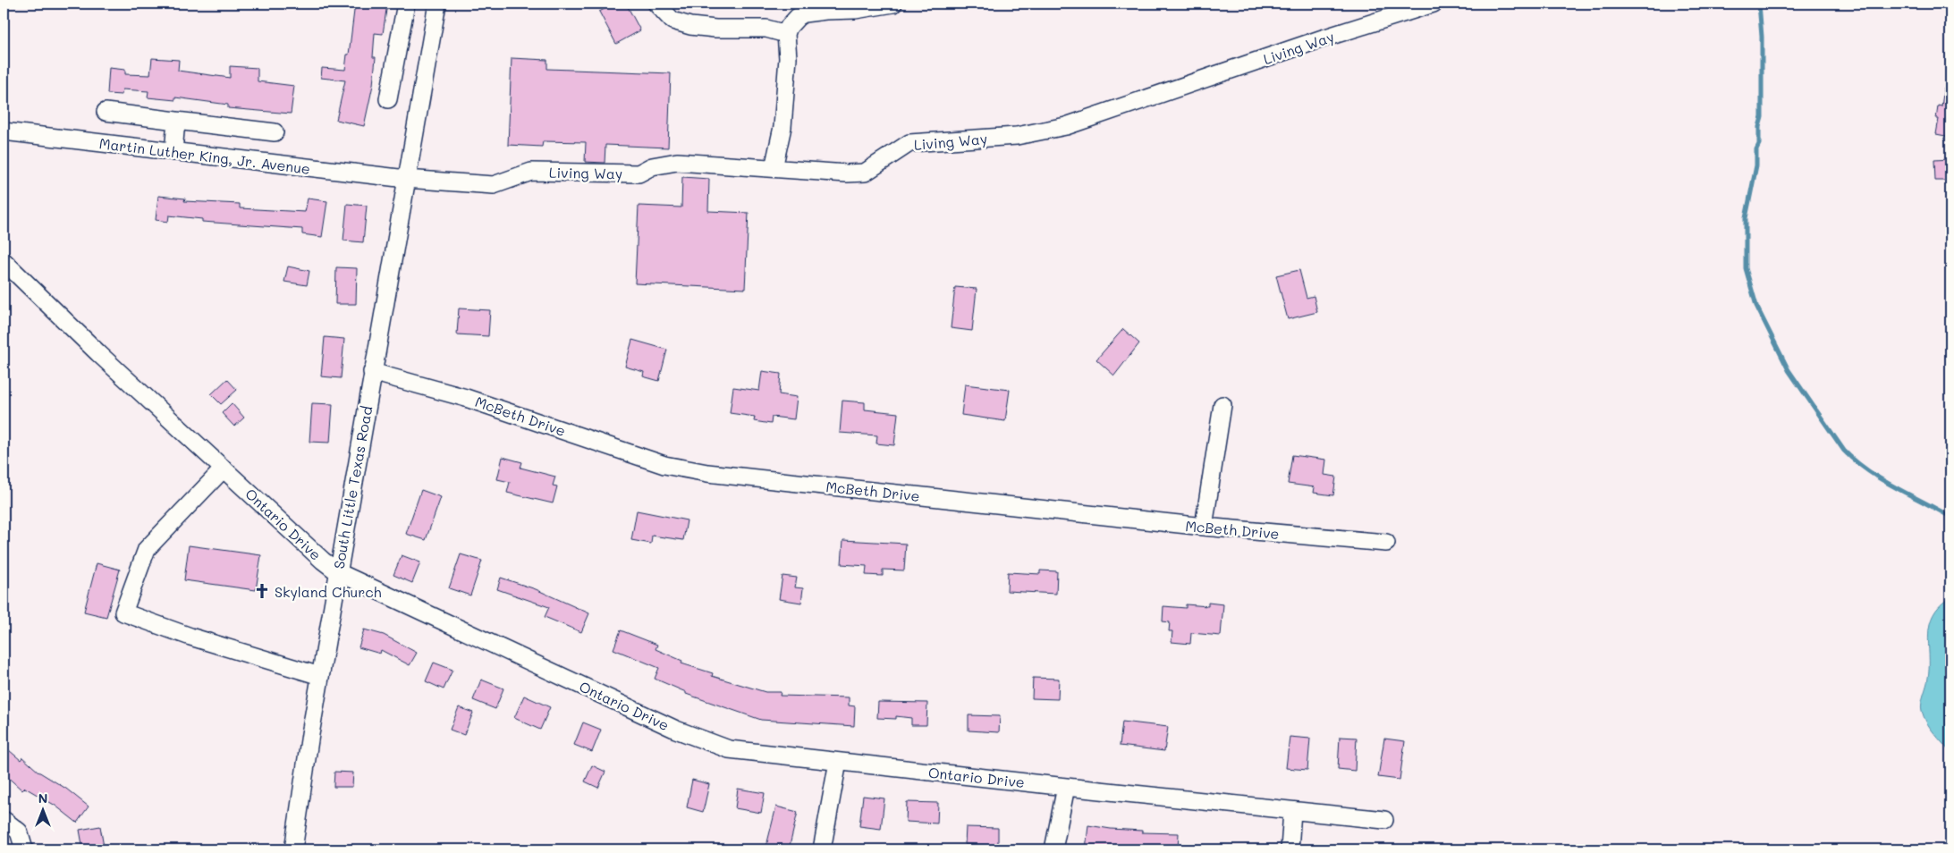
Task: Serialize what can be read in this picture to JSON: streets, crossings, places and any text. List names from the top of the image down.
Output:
{
  "streets": {
    "street": [
      "Living Way",
      "Martin Luther King, Jr. Avenue",
      "McBeth Drive",
      "South Little Texas Road",
      "Ontario Drive"
    ]
  },
  "crossings": [
    ["Living Way", "Martin Luther King, Jr. Avenue"],
    ["Living Way", "South Little Texas Road"],
    ["Martin Luther King, Jr. Avenue", "South Little Texas Road"],
    ["McBeth Drive", "South Little Texas Road"],
    ["South Little Texas Road", "Ontario Drive"]
  ],
  "places": {
    "church": ["Skyland Church"]
  },
  "north": "top"
}
